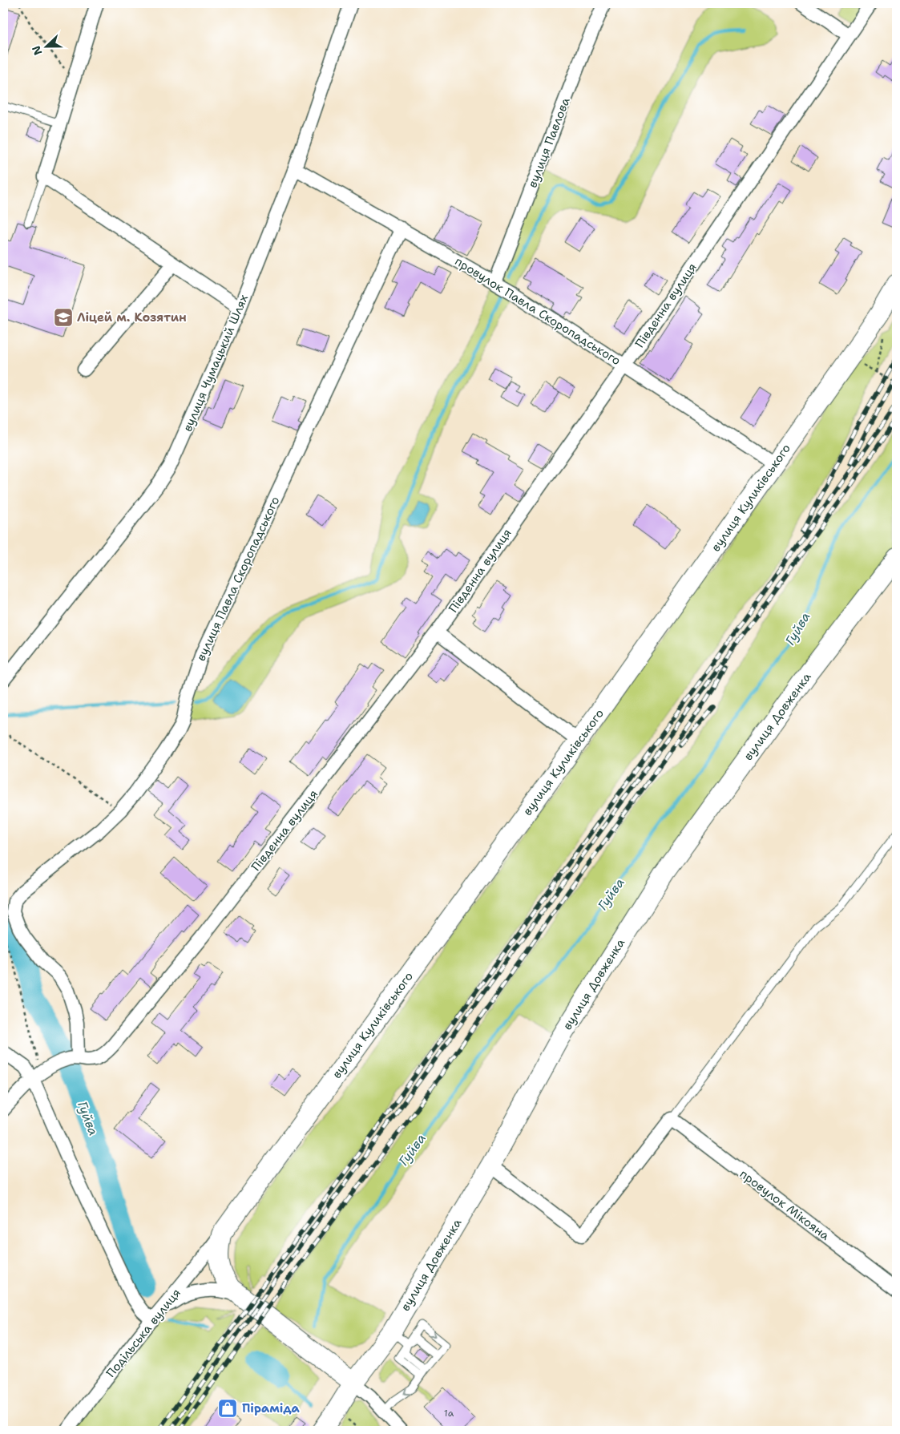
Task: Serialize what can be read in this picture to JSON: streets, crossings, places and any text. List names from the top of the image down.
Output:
{
  "streets": {
    "street": [
      "вулиця Павлова",
      "Південна вулиця",
      "провулок Павла Скоропадського",
      "вулиця Чумацький Шлях",
      "вулиця Куликівського",
      "вулиця Павла Скоропадського",
      "вулиця Довженка",
      "провулок Мікояна",
      "Подільська вулиця"
    ]
  },
  "crossings": [
    ["вулиця Павлова", "провулок Павла Скоропадського"],
    ["Південна вулиця", "провулок Павла Скоропадського"],
    ["Південна вулиця", "вулиця Павла Скоропадського"],
    ["провулок Павла Скоропадського", "вулиця Чумацький Шлях"],
    ["провулок Павла Скоропадського", "вулиця Куликівського"],
    ["провулок Павла Скоропадського", "вулиця Павла Скоропадського"],
    ["вулиця Куликівського", "Подільська вулиця"]
  ],
  "water": ["Гуйва"],
  "places": {
    "school or university": ["Ліцей м. Козятин"],
    "shop": ["Піраміда"]
  },
  "house_numbers": ["1а"],
  "north": "left"
}
